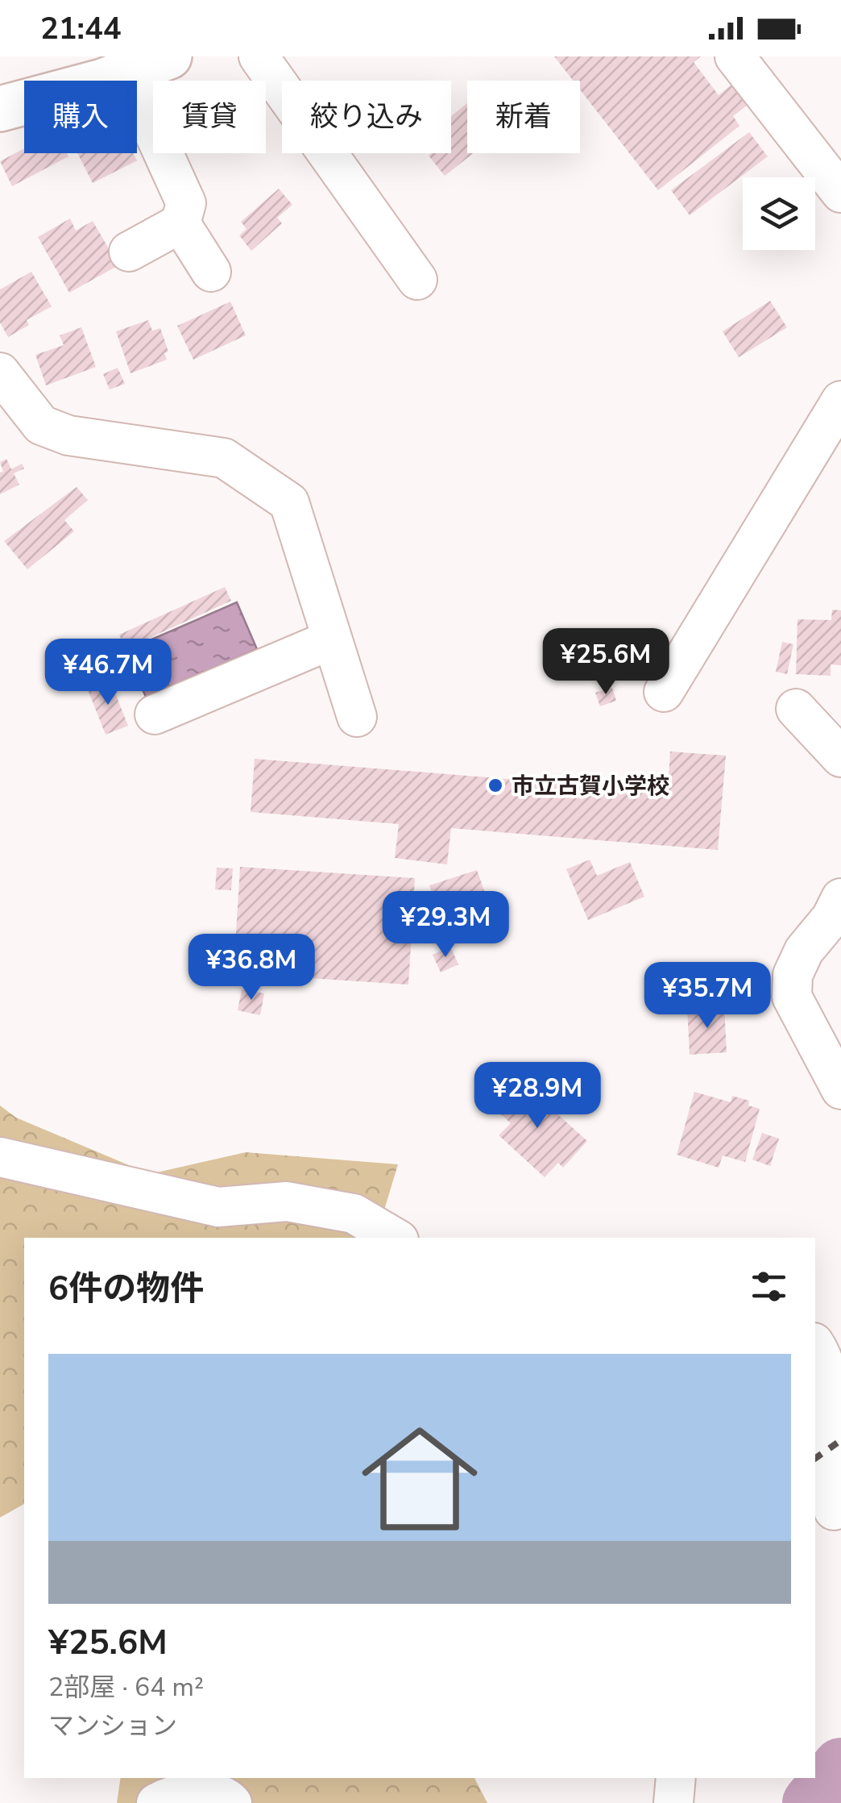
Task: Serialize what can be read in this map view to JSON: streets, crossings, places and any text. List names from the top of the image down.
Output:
{
  "places": ["市立古賀小学校"],
  "page": {
    "status": "21:44",
    "chip": [
      "購入",
      "賃貸",
      "絞り込み",
      "新着"
    ],
    "price": [
      "¥25.6M",
      "¥46.7M",
      "¥29.3M",
      "¥36.8M",
      "¥35.7M",
      "¥28.9M"
    ],
    "heading": "6件の物件",
    "list": [
      {
        "name": "¥25.6M",
        "note": "2部屋 · 64 m² · マンション"
      }
    ]
  }
}
